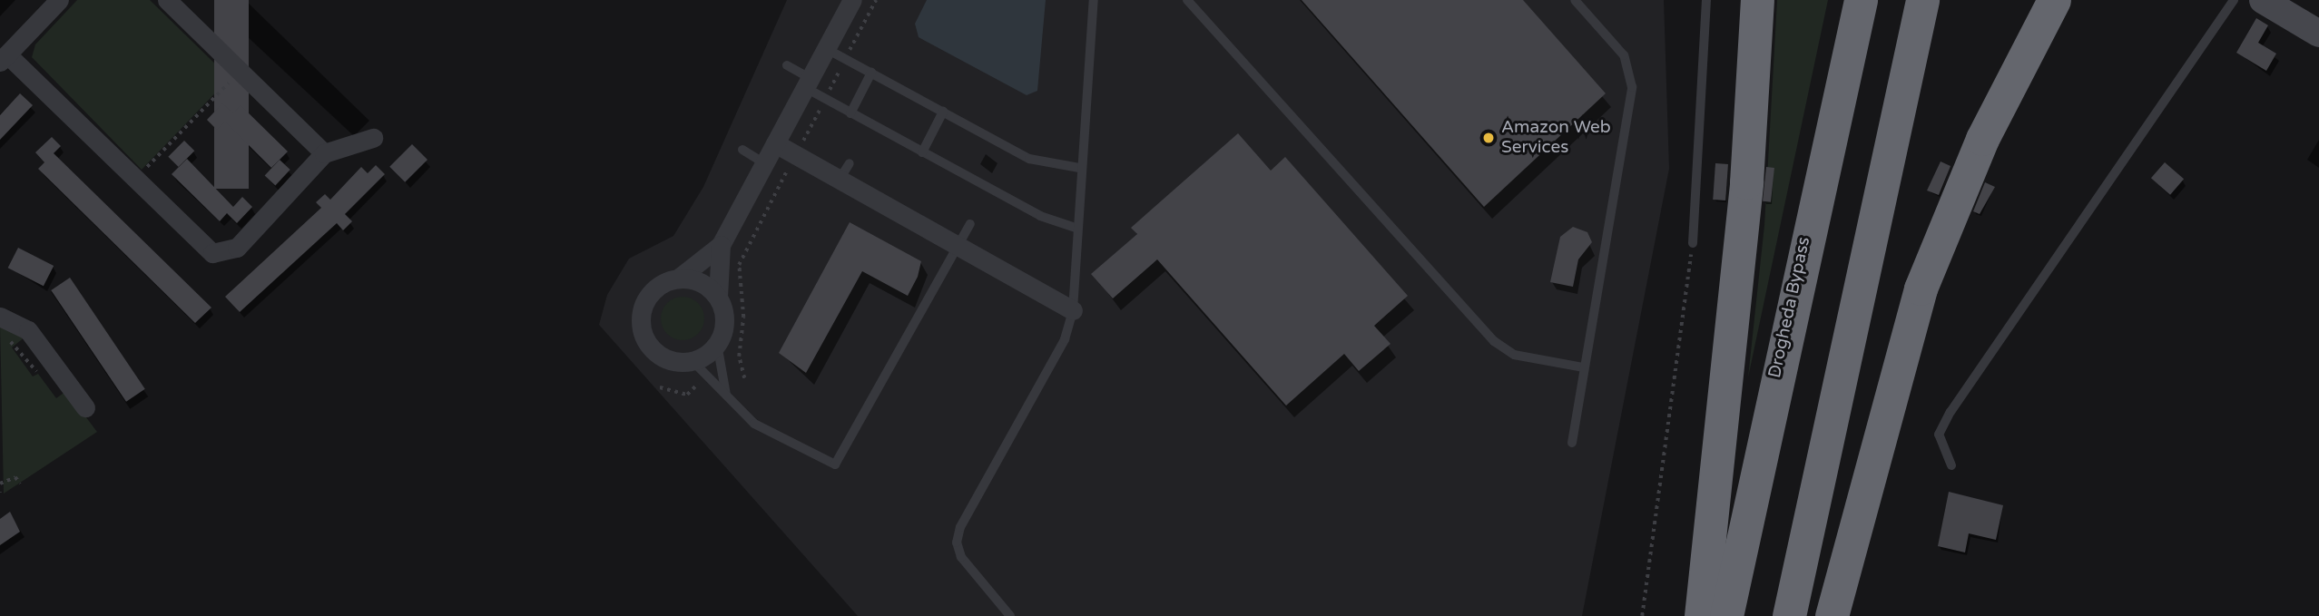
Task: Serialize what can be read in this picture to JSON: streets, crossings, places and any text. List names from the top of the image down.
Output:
{
  "streets": {
    "highway": ["Drogheda Bypass"]
  },
  "places": ["Amazon Web Services"]
}
